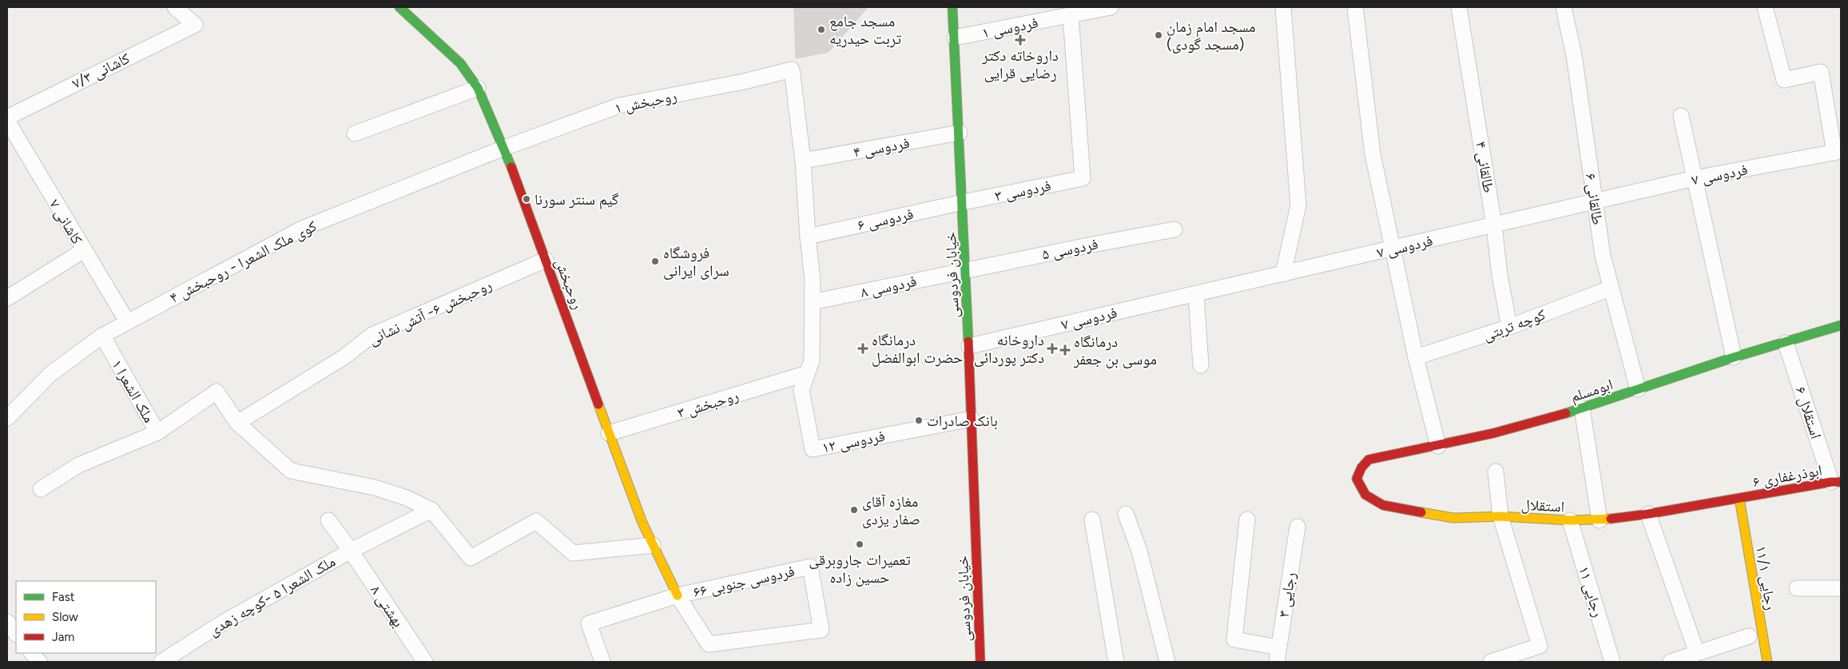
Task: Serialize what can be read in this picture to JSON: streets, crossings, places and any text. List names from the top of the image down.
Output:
{
  "streets": {
    "street": [
      "فردوسی ۱",
      "کاشانی ۷/۳",
      "روحبخش ۱",
      "فردوسی ۴",
      "طالقانی ۴",
      "فردوسی ۷",
      "فردوسی ۳",
      "طالقانی ۶",
      "فردوسی ۶",
      "کاشانی ۷",
      "فردوسی ۵",
      "کوی ملک الشعرا - روحبخش ۴",
      "خیابان فردوسی",
      "روحبخش",
      "فردوسی ۸",
      "روحبخش ۶- آتش نشانی",
      "کوچه تربتی",
      "ابومسلم",
      "ملک الشعرا ۱",
      "روحبخش ۳",
      "استقلال ۶",
      "فردوسی ۱۲",
      "ابوذرغفاری ۶",
      "استقلال",
      "رجایی ۱۱/۱",
      "فردوسی جنوبی ۶۶",
      "رجایی ۱۱",
      "رجایی ۳",
      "ملک الشعرا ۵ -کوچه زهدی",
      "بهشتی ۸"
    ]
  },
  "crossings": [
    ["فردوسی ۱", "فردوسی ۳"],
    ["فردوسی ۱", "خیابان فردوسی"],
    ["روحبخش ۱", "فردوسی ۴"],
    ["روحبخش ۱", "کوی ملک الشعرا - روحبخش ۴"],
    ["روحبخش ۱", "روحبخش"],
    ["فردوسی ۴", "خیابان فردوسی"],
    ["طالقانی ۴", "فردوسی ۷"],
    ["طالقانی ۴", "کوچه تربتی"],
    ["فردوسی ۷", "طالقانی ۶"],
    ["فردوسی ۷", "خیابان فردوسی"],
    ["فردوسی ۳", "فردوسی ۶"],
    ["فردوسی ۳", "خیابان فردوسی"],
    ["طالقانی ۶", "کوچه تربتی"],
    ["طالقانی ۶", "ابومسلم"],
    ["فردوسی ۶", "خیابان فردوسی"],
    ["کاشانی ۷", "کوی ملک الشعرا - روحبخش ۴"],
    ["فردوسی ۵", "خیابان فردوسی"],
    ["فردوسی ۵", "فردوسی ۸"],
    ["کوی ملک الشعرا - روحبخش ۴", "روحبخش"],
    ["کوی ملک الشعرا - روحبخش ۴", "ملک الشعرا ۱"],
    ["خیابان فردوسی", "فردوسی ۸"],
    ["خیابان فردوسی", "فردوسی ۱۲"],
    ["روحبخش", "روحبخش ۶- آتش نشانی"],
    ["روحبخش", "روحبخش ۳"],
    ["روحبخش", "فردوسی جنوبی ۶۶"],
    ["روحبخش ۶- آتش نشانی", "ملک الشعرا ۱"],
    ["ابومسلم", "استقلال ۶"],
    ["ابومسلم", "استقلال"],
    ["روحبخش ۳", "فردوسی ۱۲"],
    ["استقلال ۶", "ابوذرغفاری ۶"],
    ["ابوذرغفاری ۶", "استقلال"],
    ["ابوذرغفاری ۶", "رجایی ۱۱/۱"],
    ["استقلال", "رجایی ۱۱/۱"],
    ["استقلال", "رجایی ۱۱"],
    ["ملک الشعرا ۵ -کوچه زهدی", "بهشتی ۸"]
  ],
  "places": {
    "other": [
      "مسجد جامع تربت حیدریه",
      "مسجد امام زمان (مسجد گودی)",
      "گیم سنتر سورنا",
      "فروشگاه سرای ایرانی",
      "بانک صادرات",
      "مغازه آقای صفار یزدی",
      "تعمیرات جاروبرقی حسین زاده"
    ],
    "health": [
      "داروخاته دکتر رضایی قرایی",
      "درمانگاه حضرت ابوالفضل",
      "داروخانه دکتر پوردائی",
      "درمانگاه موسی بن جعفر"
    ]
  },
  "legend": ["Fast", "Slow", "Jam"]
}
